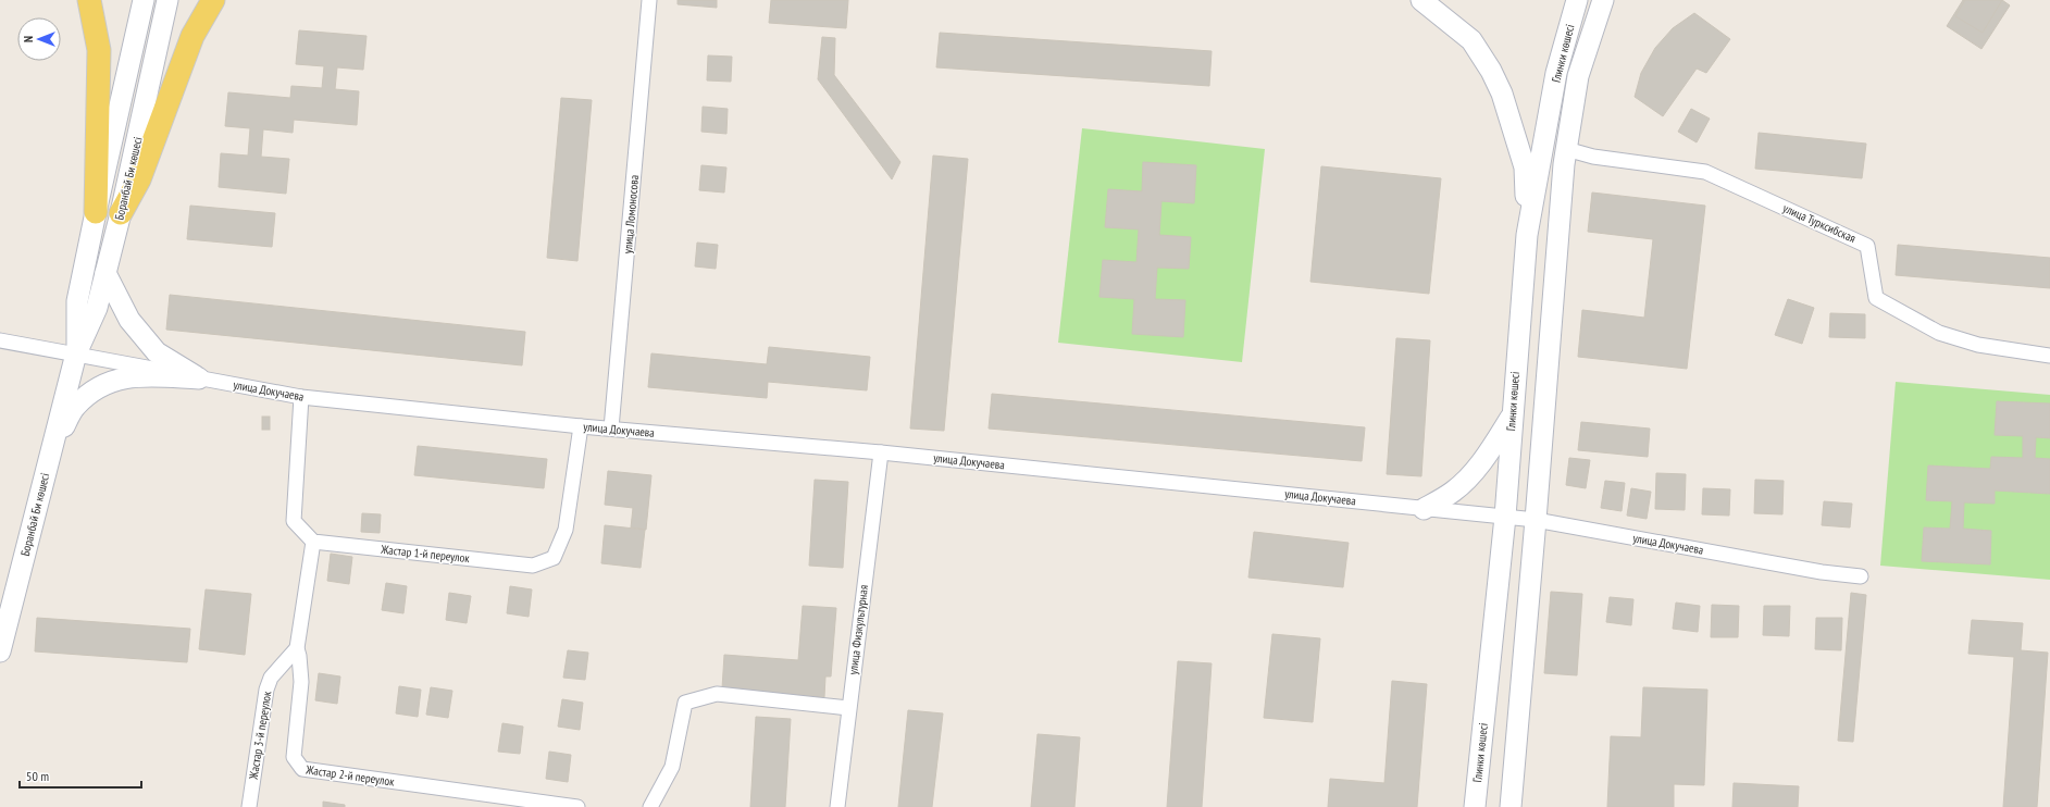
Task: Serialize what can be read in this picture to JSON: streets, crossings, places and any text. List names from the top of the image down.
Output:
{
  "streets": {
    "main road": ["Глинки көшесі", "Боранбай Би көшесі"],
    "street": [
      "улица Ломоносова",
      "улица Турксибская",
      "улица Докучаева",
      "Жастар 1-й переулок",
      "улица Физкультурная",
      "Жастар 3-й переулок",
      "Жастар 2-й переулок"
    ]
  },
  "crossings": [
    ["Глинки көшесі", "улица Турксибская"],
    ["Глинки көшесі", "улица Докучаева"],
    ["Боранбай Би көшесі", "улица Докучаева"],
    ["улица Ломоносова", "улица Докучаева"],
    ["улица Докучаева", "Жастар 1-й переулок"],
    ["улица Докучаева", "улица Физкультурная"],
    ["Жастар 1-й переулок", "Жастар 2-й переулок"],
    ["Жастар 3-й переулок", "Жастар 2-й переулок"]
  ],
  "scale_bar": "50 m",
  "north": "left"
}
